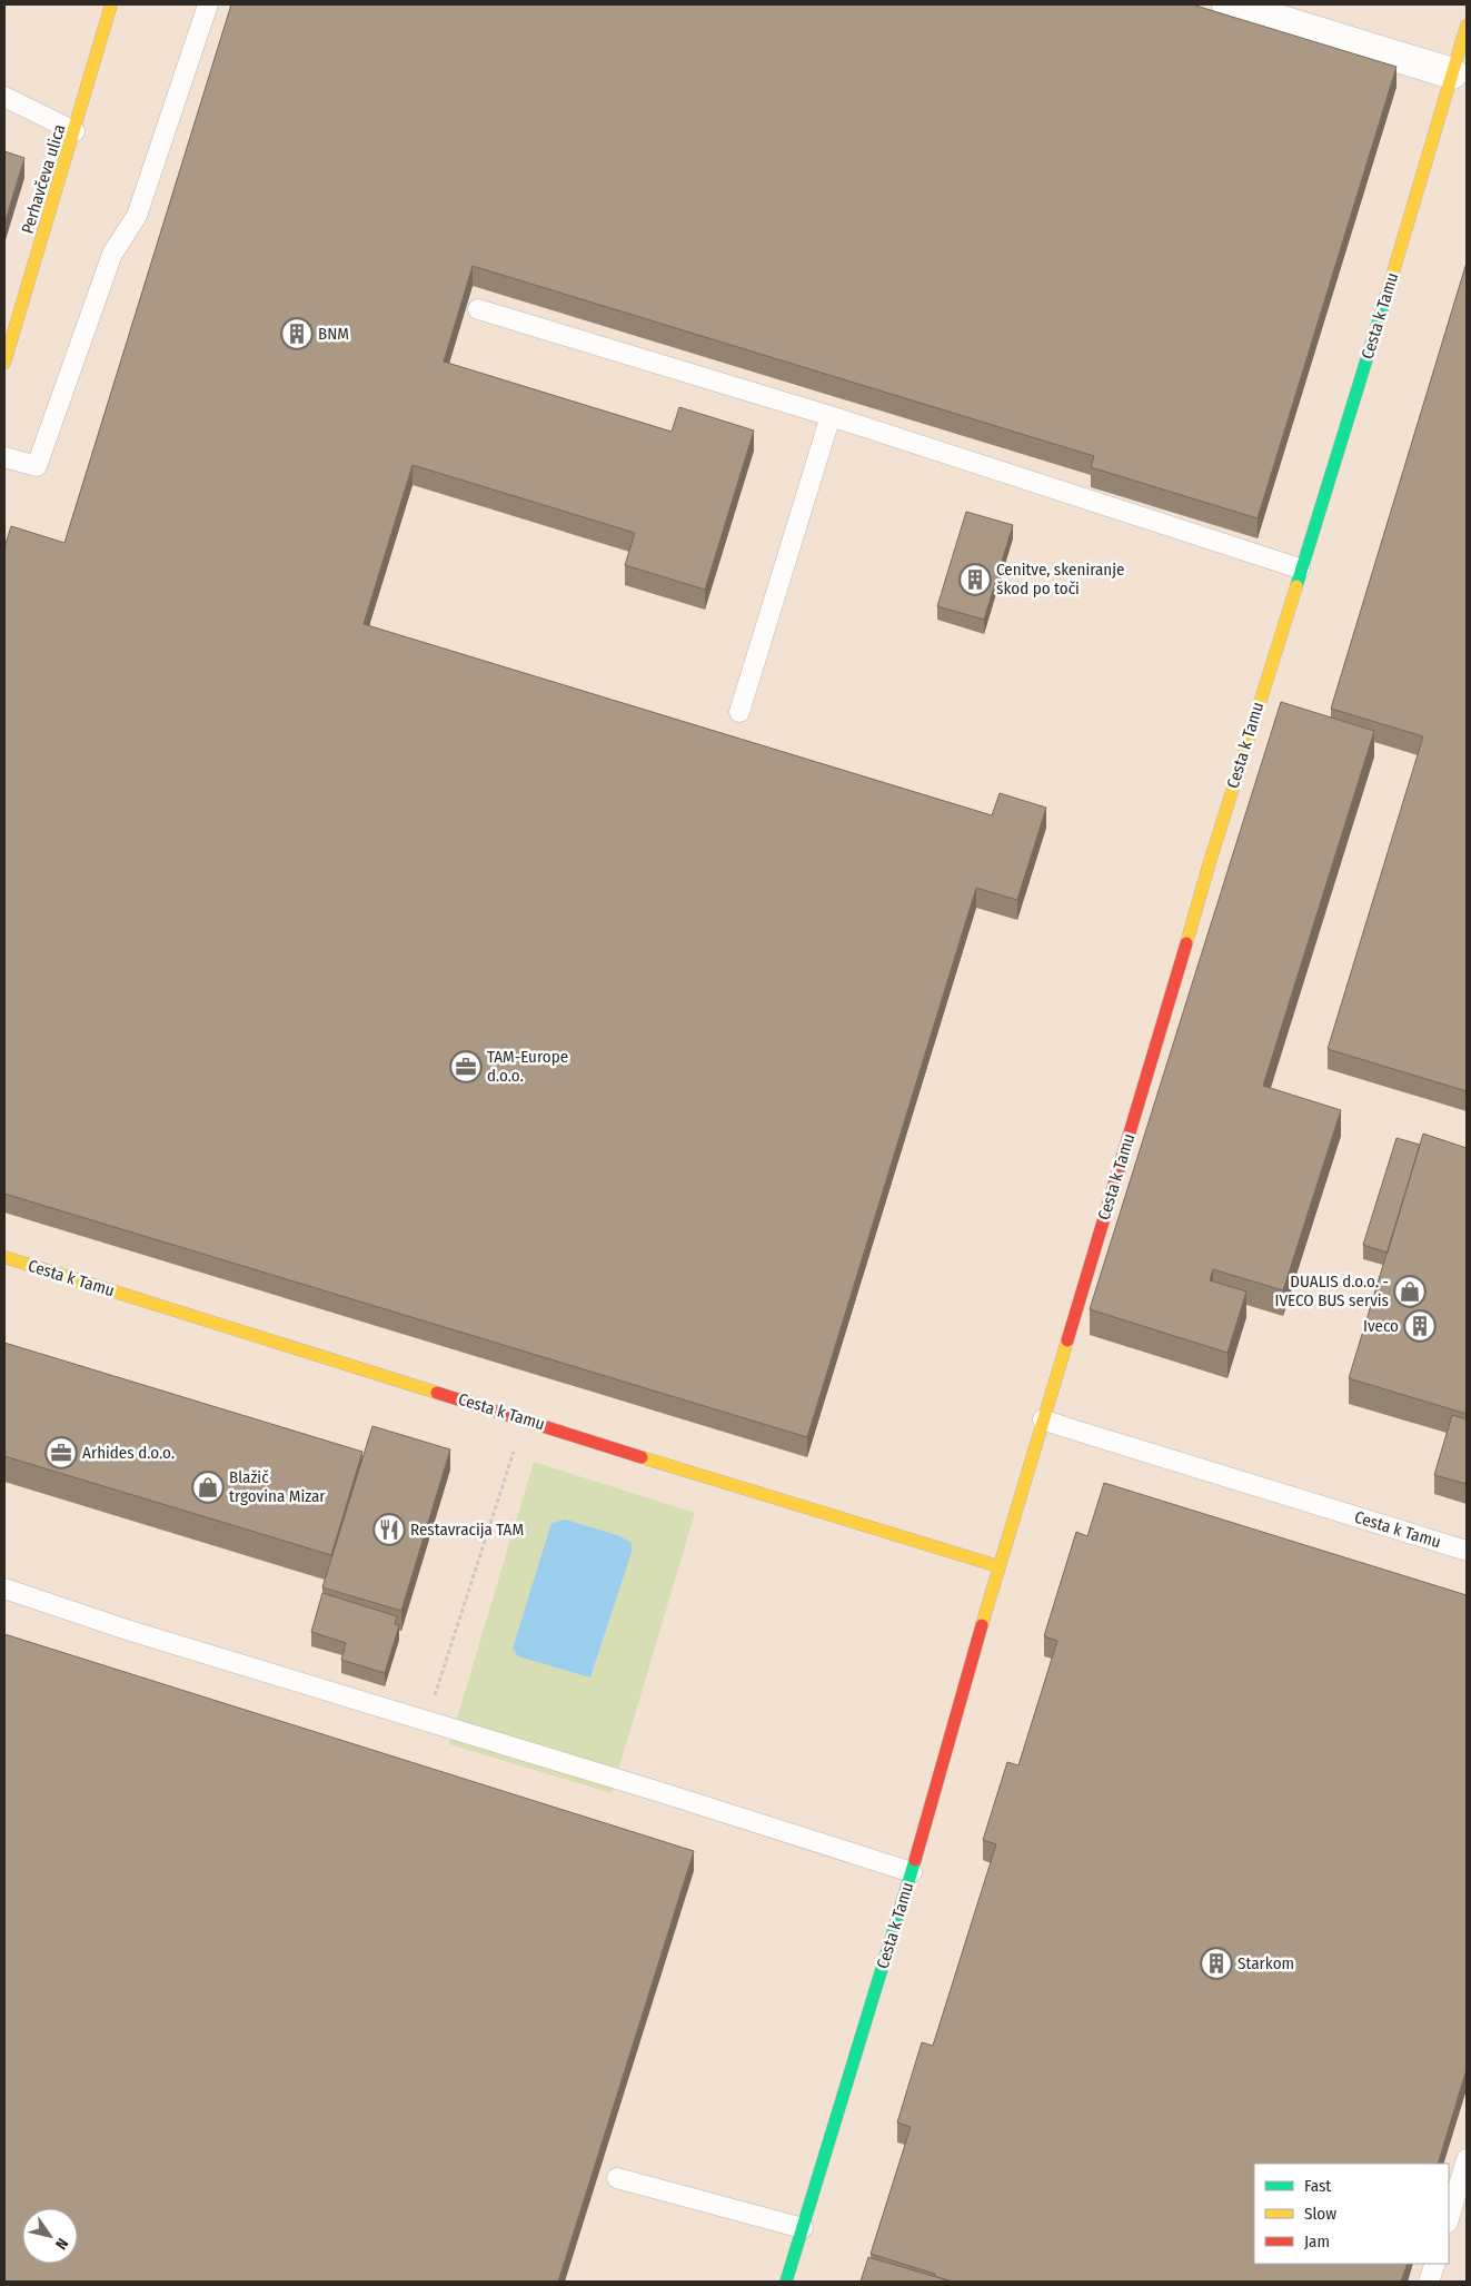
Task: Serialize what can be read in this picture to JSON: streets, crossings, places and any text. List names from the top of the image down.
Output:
{
  "streets": {
    "street": ["Perhavčeva ulica", "Cesta k Tamu"]
  },
  "places": {
    "building": [
      "BNM",
      "Cenitve, skeniranje škod po toči",
      "Iveco",
      "Starkom"
    ],
    "office": ["TAM-Europe d.o.o.", "Arhides d.o.o."],
    "shop": ["DUALIS d.o.o. - IVECO BUS servis", "Blažič trgovina Mizar"],
    "restaurant": ["Restavracija TAM"]
  },
  "legend": ["Fast", "Slow", "Jam"],
  "north": "bottom right"
}
